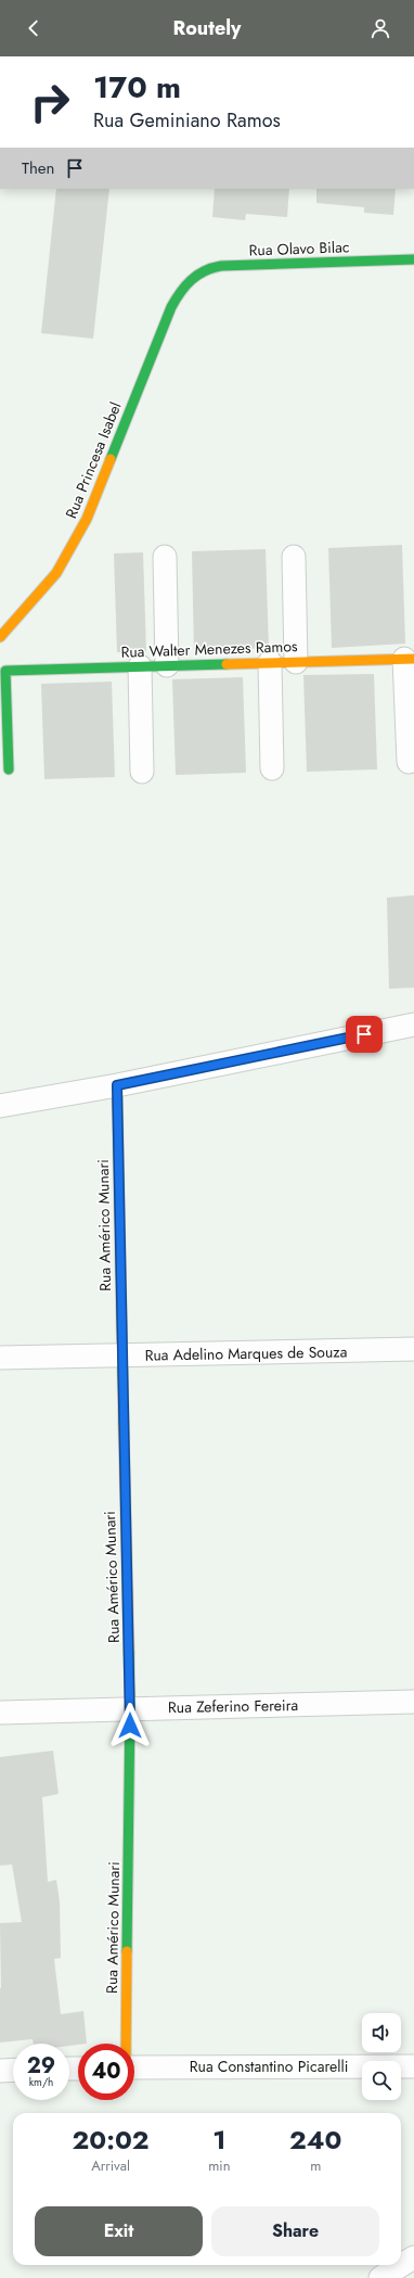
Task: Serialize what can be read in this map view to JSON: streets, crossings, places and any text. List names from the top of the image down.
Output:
{
  "streets": {
    "street": [
      "Rua Olavo Bilac",
      "Rua Princesa Isabel",
      "Rua Walter Menezes Ramos",
      "Rua Américo Munari",
      "Rua Adelino Marques de Souza",
      "Rua Zeferino Fereira",
      "Rua Constantino Picarelli"
    ]
  },
  "crossings": [
    ["Rua Olavo Bilac", "Rua Princesa Isabel"],
    ["Rua Américo Munari", "Rua Adelino Marques de Souza"],
    ["Rua Américo Munari", "Rua Zeferino Fereira"]
  ],
  "page": {
    "header": "Routely",
    "turn": ["170 m", "Rua Geminiano Ramos"],
    "then": "Then",
    "speed": "29 km/h",
    "limit": "40",
    "eta": [
      "20:02",
      "Arrival",
      "1",
      "min",
      "240",
      "m"
    ],
    "buttons": ["Exit", "Share"]
  }
}
